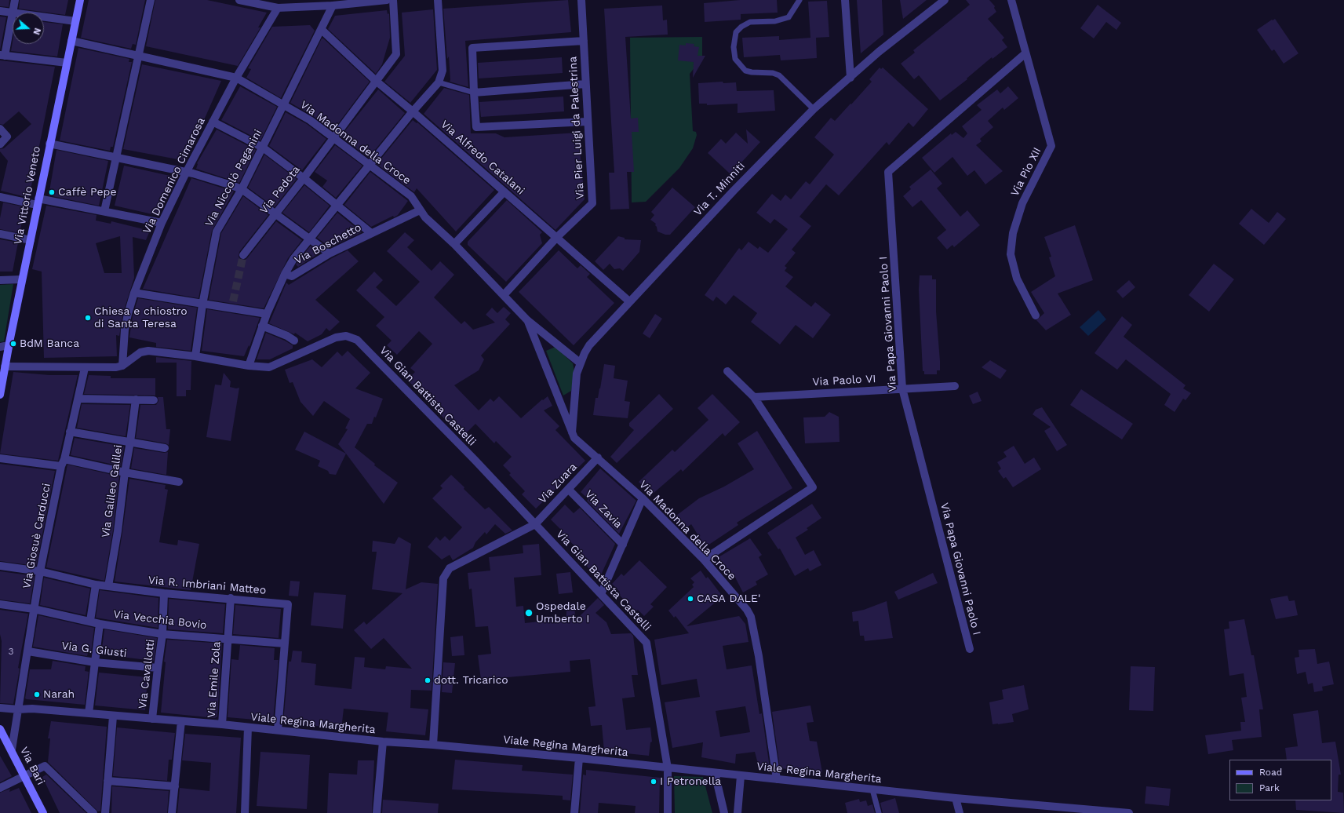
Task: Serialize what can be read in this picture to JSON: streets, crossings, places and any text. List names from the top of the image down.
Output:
{
  "streets": {
    "main road": ["Via Vittorio Veneto", "Via Bari"],
    "street": [
      "Via Pier Luigi da Palestrina",
      "Via Madonna della Croce",
      "Via Alfredo Catalani",
      "Via Pio XII",
      "Via Domenico Cimarosa",
      "Via Niccolò Paganini",
      "Via T. Minniti",
      "Via Pedota",
      "Via Boschetto",
      "Via Papa Giovanni Paolo I",
      "Via Paolo VI",
      "Via Gian Battista Castelli",
      "Via Zuara",
      "Via Galileo Galilei",
      "Via Zavia",
      "Via Giosuè Carducci",
      "Via R. Imbriani Matteo",
      "Via Vecchia Bovio",
      "Via G. Giusti",
      "Via Cavallotti",
      "Via Emile Zola",
      "Viale Regina Margherita"
    ]
  },
  "crossings": [
    ["Via Pier Luigi da Palestrina", "Via Madonna della Croce"],
    ["Via Pier Luigi da Palestrina", "Via Alfredo Catalani"],
    ["Via Madonna della Croce", "Via Domenico Cimarosa"],
    ["Via Madonna della Croce", "Via Niccolò Paganini"],
    ["Via Madonna della Croce", "Via T. Minniti"],
    ["Via Madonna della Croce", "Via Pedota"],
    ["Via Madonna della Croce", "Via Vittorio Veneto"],
    ["Via Madonna della Croce", "Via Boschetto"],
    ["Via Madonna della Croce", "Via Zuara"],
    ["Via Madonna della Croce", "Viale Regina Margherita"],
    ["Via Alfredo Catalani", "Via Niccolò Paganini"],
    ["Via Alfredo Catalani", "Via T. Minniti"],
    ["Via Alfredo Catalani", "Via Pedota"],
    ["Via Pio XII", "Via Papa Giovanni Paolo I"],
    ["Via Domenico Cimarosa", "Via Gian Battista Castelli"],
    ["Via Niccolò Paganini", "Via Gian Battista Castelli"],
    ["Via Boschetto", "Via Gian Battista Castelli"],
    ["Via Papa Giovanni Paolo I", "Via Paolo VI"],
    ["Via Gian Battista Castelli", "Via Zuara"],
    ["Via Gian Battista Castelli", "Viale Regina Margherita"],
    ["Via Zuara", "Via Zavia"],
    ["Via Zuara", "Viale Regina Margherita"],
    ["Via Galileo Galilei", "Via R. Imbriani Matteo"],
    ["Via Giosuè Carducci", "Via R. Imbriani Matteo"],
    ["Via Giosuè Carducci", "Via Vecchia Bovio"],
    ["Via Giosuè Carducci", "Via G. Giusti"],
    ["Via Giosuè Carducci", "Viale Regina Margherita"],
    ["Via Giosuè Carducci", "Via Bari"],
    ["Via R. Imbriani Matteo", "Via Vecchia Bovio"],
    ["Via R. Imbriani Matteo", "Via Cavallotti"],
    ["Via R. Imbriani Matteo", "Via Emile Zola"],
    ["Via R. Imbriani Matteo", "Viale Regina Margherita"],
    ["Via Vecchia Bovio", "Via Cavallotti"],
    ["Via Vecchia Bovio", "Via Emile Zola"],
    ["Via G. Giusti", "Via Cavallotti"],
    ["Via Cavallotti", "Viale Regina Margherita"],
    ["Via Emile Zola", "Viale Regina Margherita"]
  ],
  "places": [
    "Caffè Pepe",
    "Chiesa e chiostro di Santa Teresa",
    "BdM Banca",
    "CASA DALE'",
    "Ospedale Umberto I",
    "dott. Tricarico",
    "Narah",
    "I Petronella"
  ],
  "house_numbers": ["3"],
  "legend": ["Road", "Park"],
  "north": "right"
}
